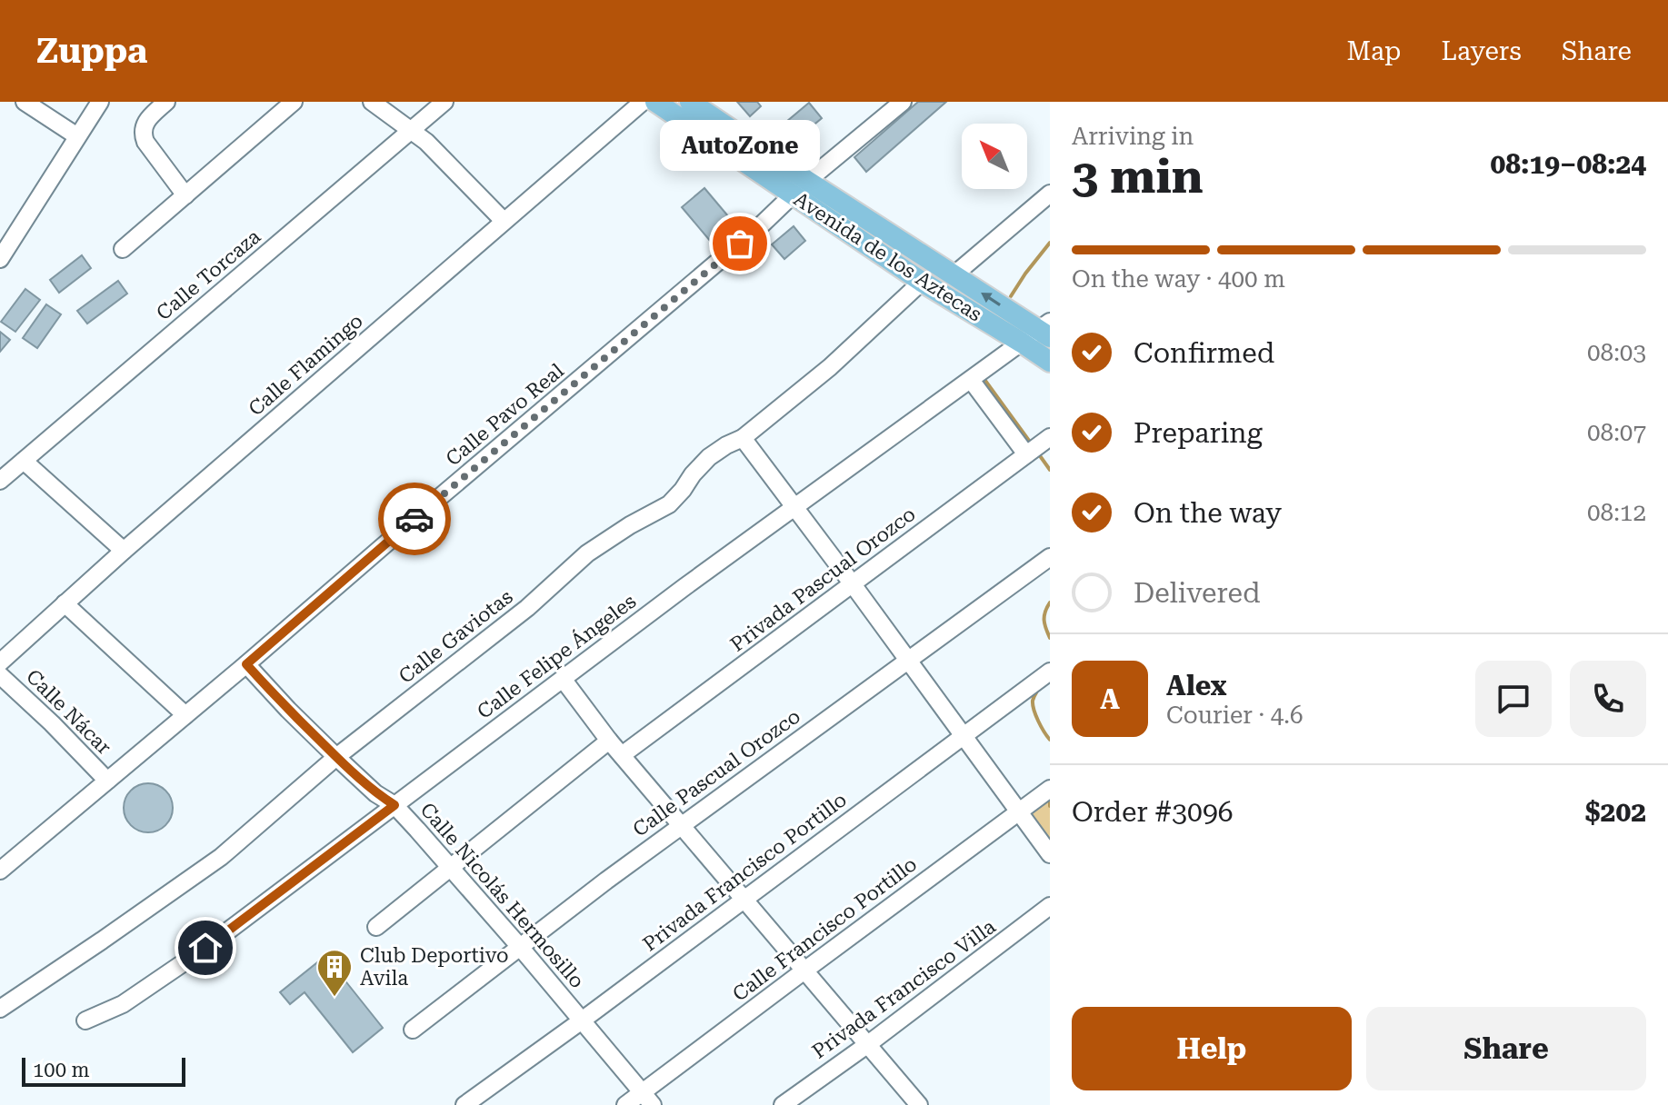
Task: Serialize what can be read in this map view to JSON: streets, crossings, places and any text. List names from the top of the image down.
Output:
{
  "streets": {
    "main road": ["Avenida de los Aztecas"],
    "street": [
      "Calle Torcaza",
      "Calle Flamingo",
      "Calle Pavo Real",
      "Privada Pascual Orozco",
      "Calle Gaviotas",
      "Calle Felipe Ángeles",
      "Calle Nácar",
      "Calle Pascual Orozco",
      "Privada Francisco Portillo",
      "Calle Nicolás Hermosillo",
      "Calle Francisco Portillo",
      "Privada Francisco Villa"
    ]
  },
  "crossings": [
    ["Avenida de los Aztecas", "Calle Pavo Real"],
    ["Avenida de los Aztecas", "Calle Gaviotas"],
    ["Avenida de los Aztecas", "Calle Felipe Ángeles"],
    ["Calle Pavo Real", "Calle Nácar"],
    ["Calle Pavo Real", "Calle Nicolás Hermosillo"],
    ["Calle Gaviotas", "Calle Nicolás Hermosillo"],
    ["Calle Felipe Ángeles", "Calle Nicolás Hermosillo"],
    ["Calle Pascual Orozco", "Calle Nicolás Hermosillo"],
    ["Privada Francisco Portillo", "Calle Nicolás Hermosillo"],
    ["Calle Nicolás Hermosillo", "Calle Francisco Portillo"]
  ],
  "places": {
    "other": ["AutoZone"],
    "building": ["Club Deportivo Avila"]
  },
  "scale_bar": "100 m",
  "north": "top left",
  "page": {
    "header": "Zuppa",
    "nav": ["Map", "Layers", "Share"],
    "heading": ["3 min", "Arriving in", "08:19–08:24"],
    "panel": [
      "Alex",
      "Courier · 4.6",
      "Order #3096",
      "$202"
    ],
    "bubble": "AutoZone",
    "bar": "On the way · 400 m",
    "list": [
      ["Confirmed", "08:03"],
      ["Preparing", "08:07"],
      ["On the way", "08:12"],
      "Delivered"
    ],
    "round": "A",
    "buttons": ["Help", "Share"],
    "scale": "100 m"
  }
}
